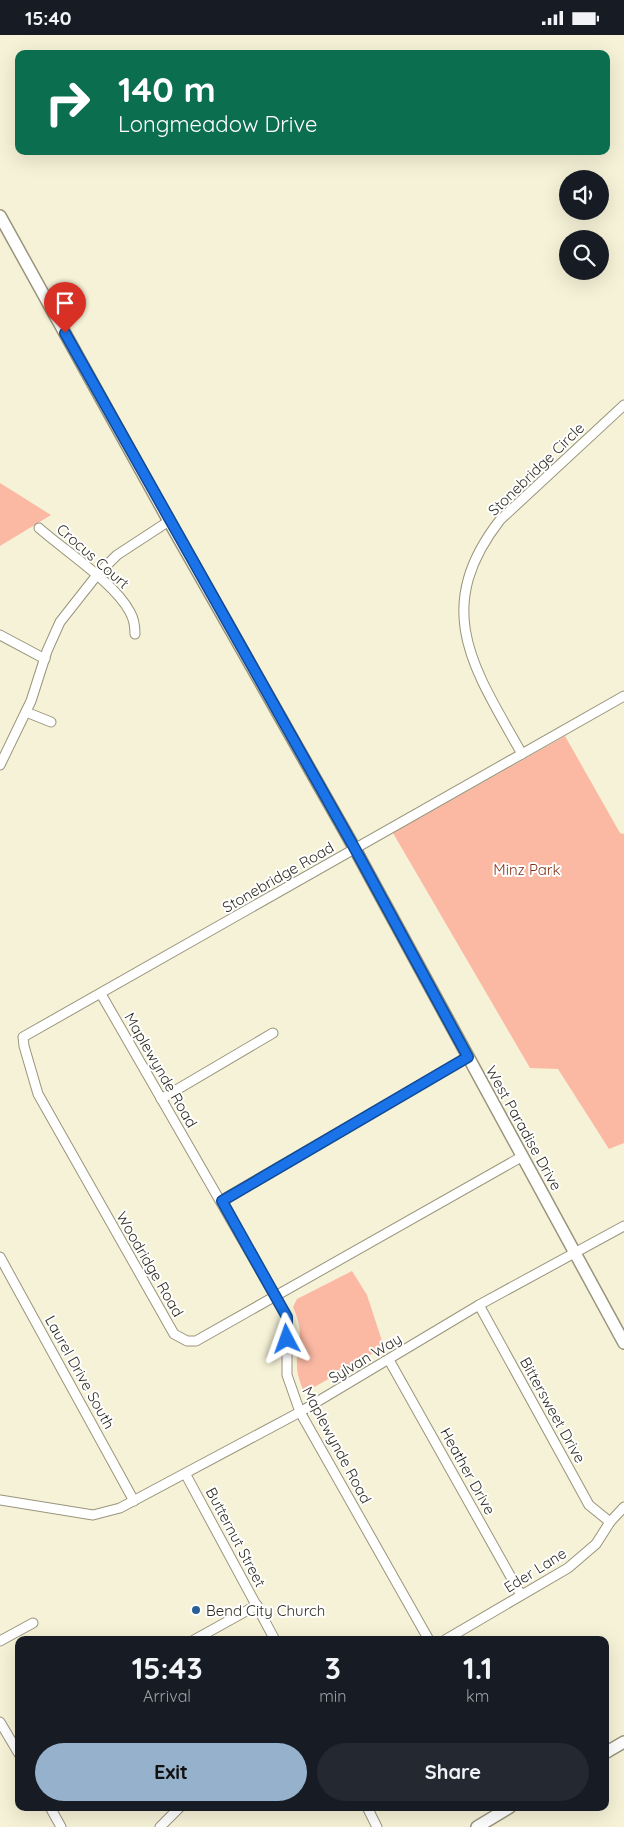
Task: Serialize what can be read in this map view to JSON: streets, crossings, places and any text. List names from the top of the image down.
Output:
{
  "streets": {
    "street": [
      "Stonebridge Circle",
      "Crocus Court",
      "Stonebridge Road",
      "Maplewynde Road",
      "West Paradise Drive",
      "Woodridge Road",
      "Sylvan Way",
      "Laurel Drive South",
      "Bittersweet Drive",
      "Heather Drive",
      "Butternut Street",
      "Eder Lane"
    ]
  },
  "crossings": [
    ["Stonebridge Circle", "Stonebridge Road"],
    ["Stonebridge Road", "Maplewynde Road"],
    ["Stonebridge Road", "West Paradise Drive"],
    ["Stonebridge Road", "Woodridge Road"],
    ["Maplewynde Road", "Woodridge Road"],
    ["Maplewynde Road", "Sylvan Way"],
    ["West Paradise Drive", "Woodridge Road"],
    ["West Paradise Drive", "Sylvan Way"],
    ["Sylvan Way", "Laurel Drive South"],
    ["Sylvan Way", "Bittersweet Drive"],
    ["Sylvan Way", "Heather Drive"],
    ["Sylvan Way", "Butternut Street"],
    ["Bittersweet Drive", "Eder Lane"],
    ["Heather Drive", "Eder Lane"]
  ],
  "parks": ["Minz Park"],
  "places": ["Bend City Church"],
  "page": {
    "status": "15:40",
    "turn": ["140 m", "Longmeadow Drive"],
    "eta": [
      "15:43",
      "Arrival",
      "3",
      "min",
      "1.1",
      "km"
    ],
    "buttons": ["Exit", "Share"]
  }
}
